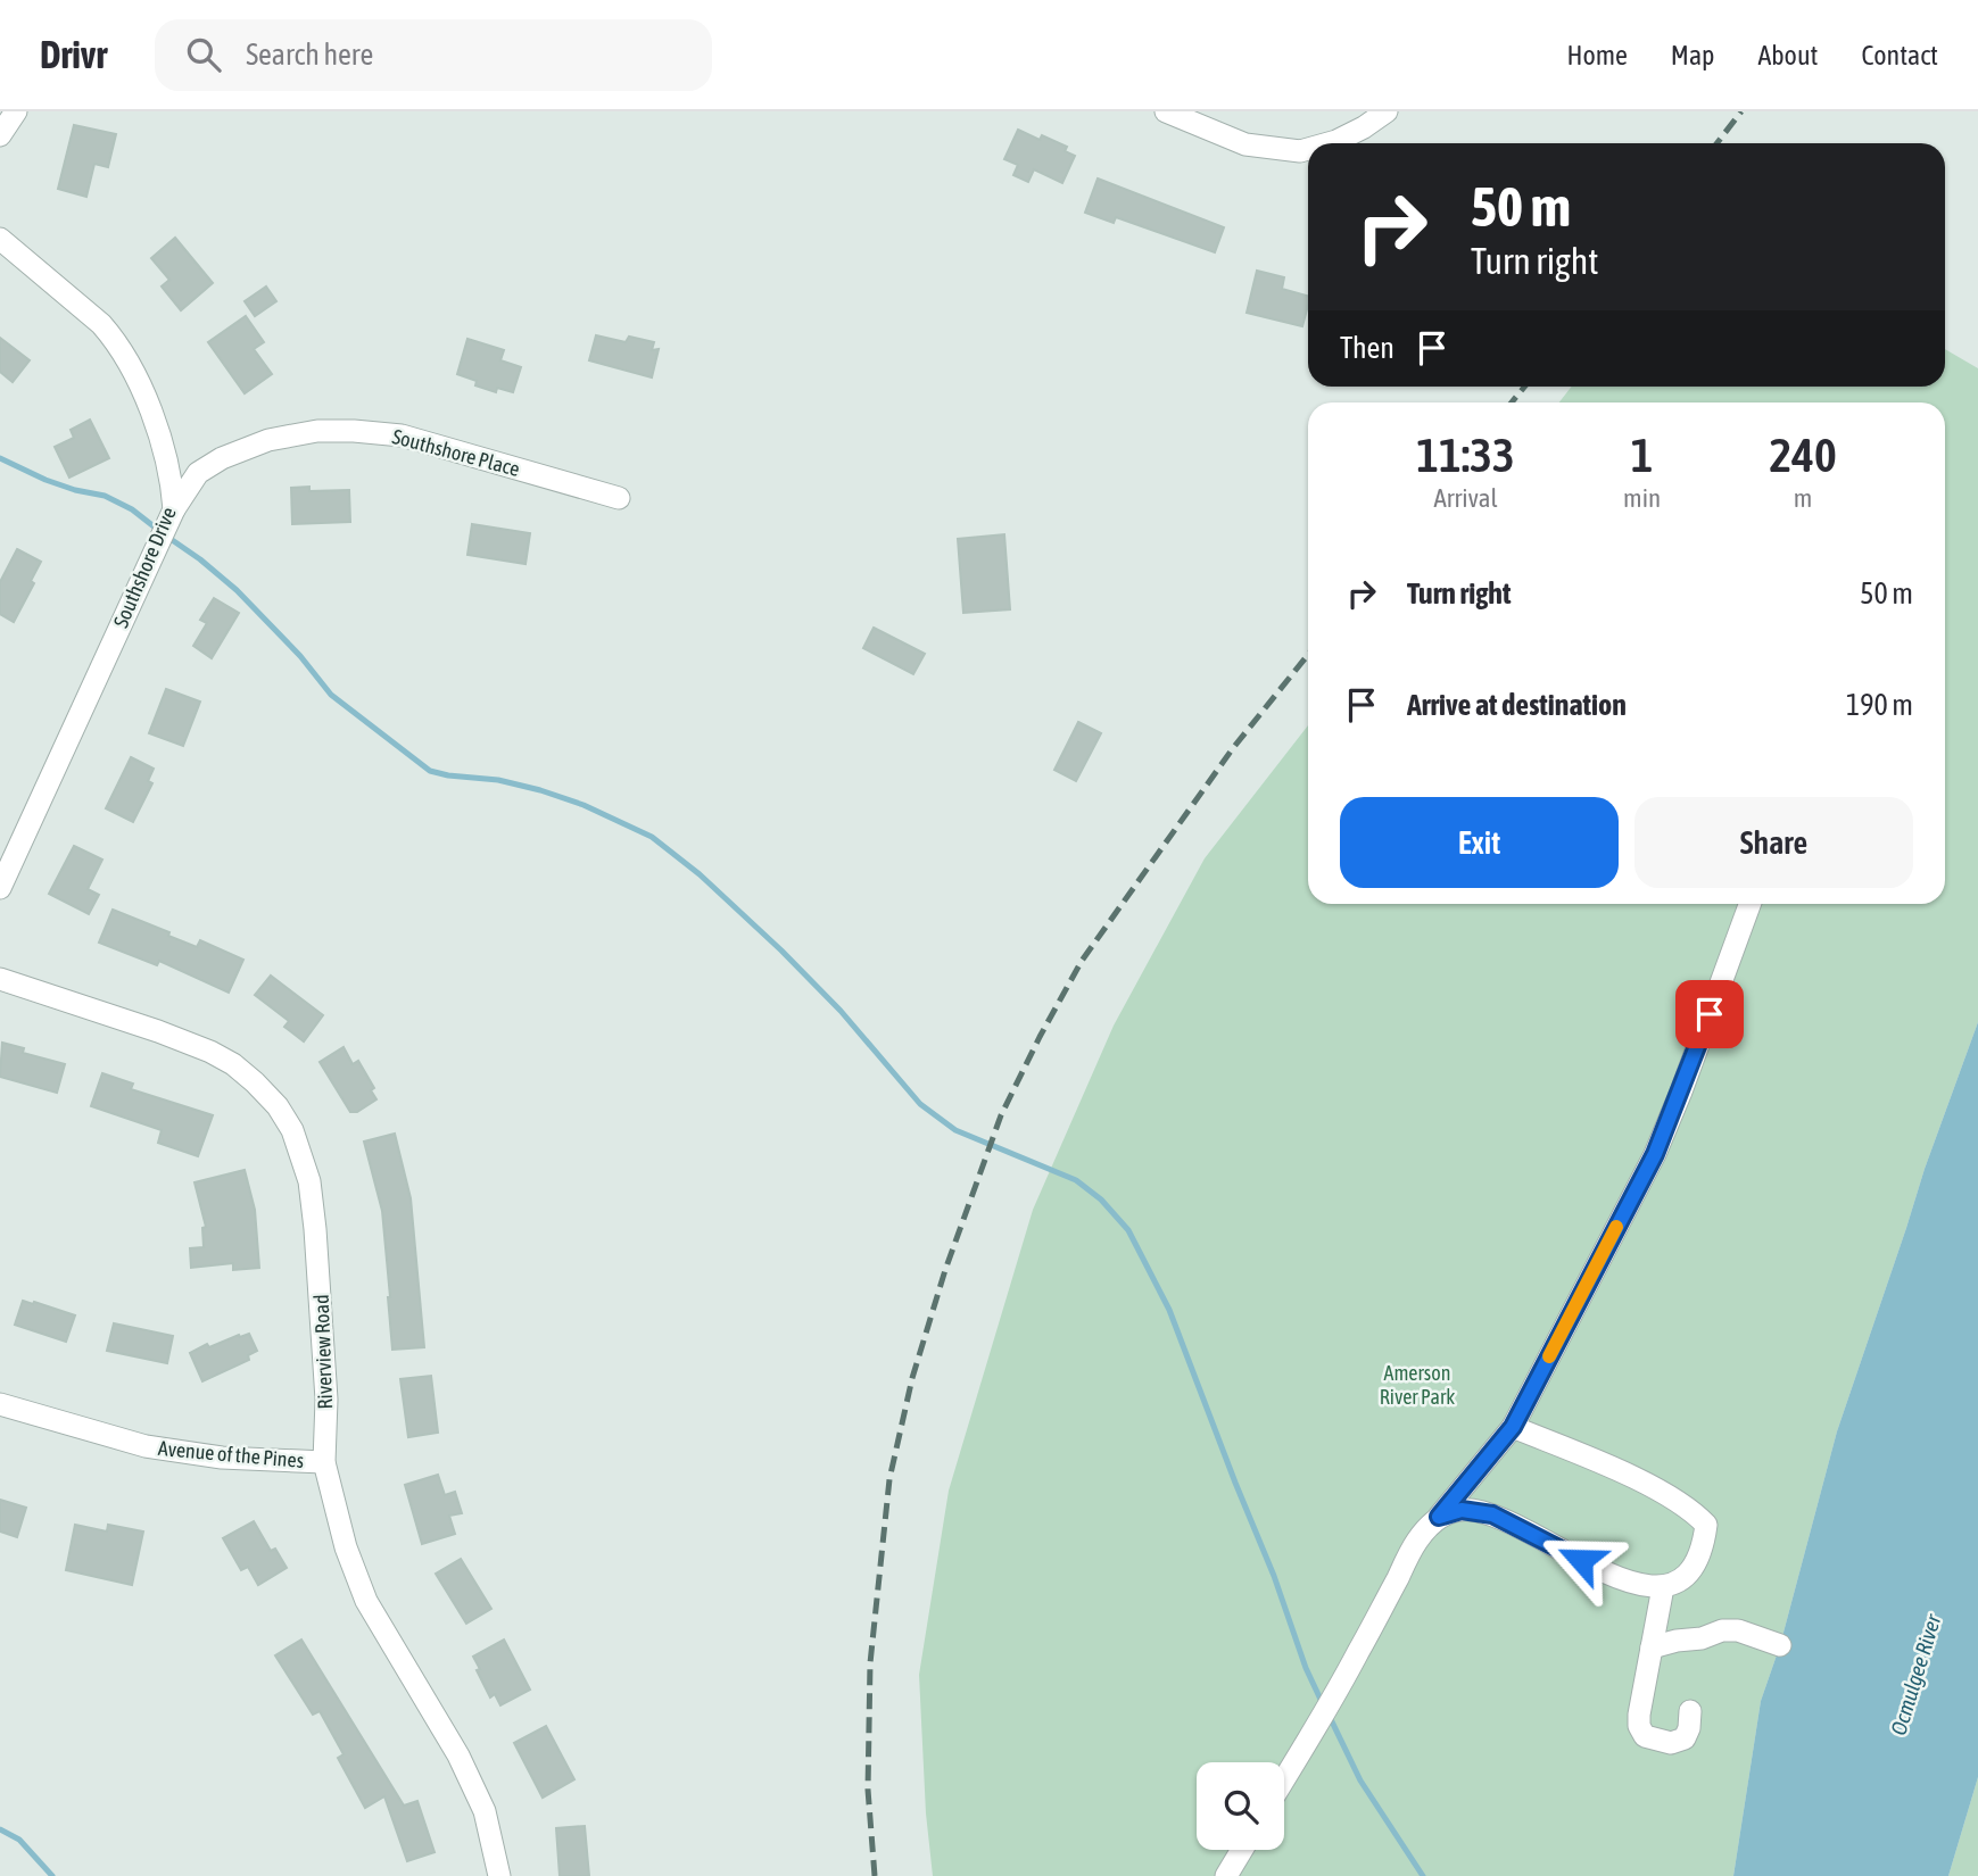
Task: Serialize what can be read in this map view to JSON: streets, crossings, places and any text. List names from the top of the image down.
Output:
{
  "streets": {
    "street": [
      "Southshore Place",
      "Southshore Drive",
      "Riverview Road",
      "Avenue of the Pines"
    ]
  },
  "crossings": [
    ["Southshore Place", "Southshore Drive"],
    ["Riverview Road", "Avenue of the Pines"]
  ],
  "water": ["Ocmulgee River"],
  "parks": ["Amerson River Park"],
  "page": {
    "header": "Drivr",
    "search": "Search here",
    "nav": [
      "Home",
      "Map",
      "About",
      "Contact"
    ],
    "turn": ["50 m", "Turn right"],
    "then": "Then",
    "eta": [
      "11:33",
      "Arrival",
      "1",
      "min",
      "240",
      "m"
    ],
    "list": [
      {
        "name": "Turn right",
        "value": "50 m"
      },
      {
        "name": "Arrive at destination",
        "value": "190 m"
      }
    ],
    "buttons": ["Exit", "Share"]
  }
}
